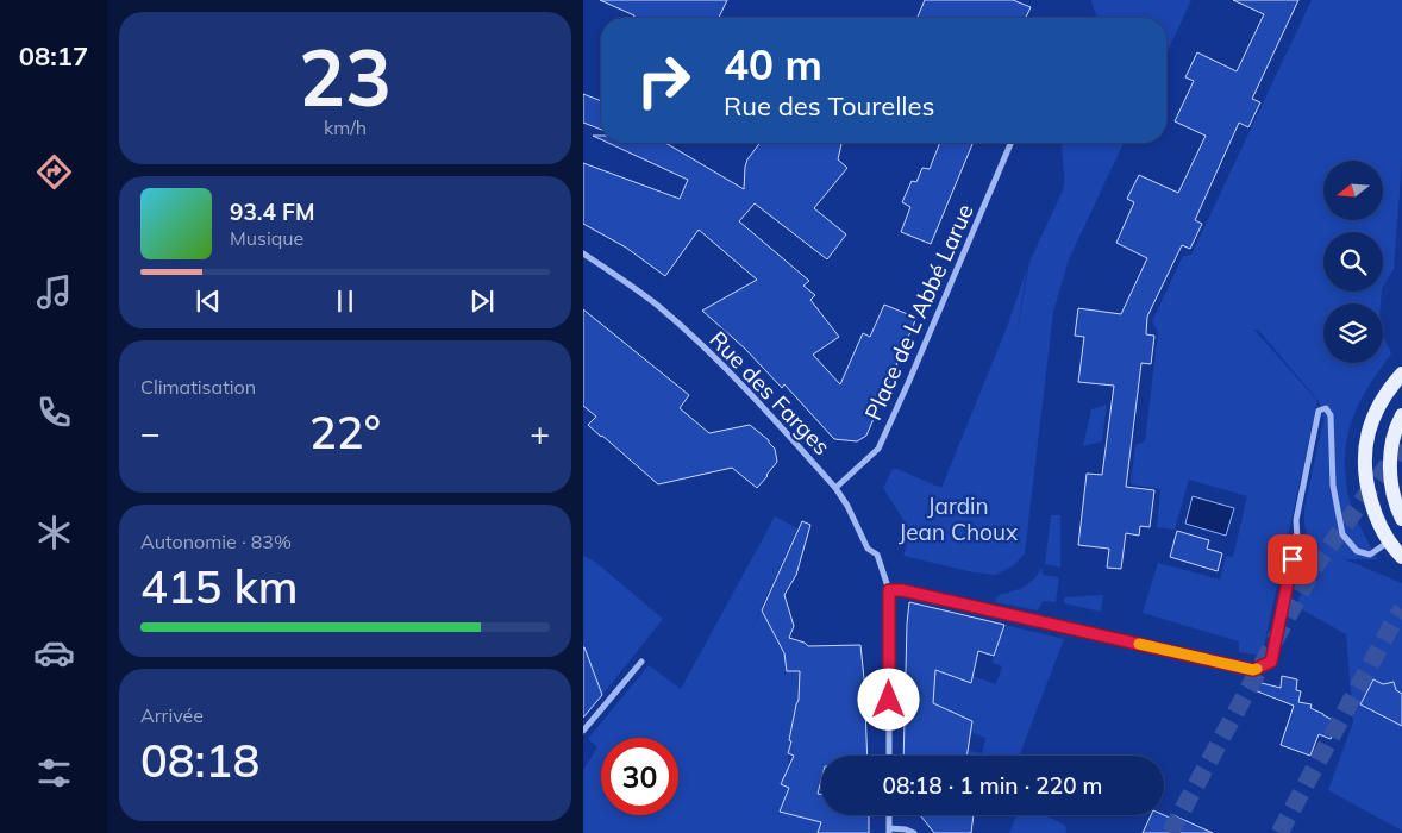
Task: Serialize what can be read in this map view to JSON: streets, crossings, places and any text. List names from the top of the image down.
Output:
{
  "streets": {
    "street": ["Place de L'Abbé Larue", "Rue des Farges"]
  },
  "crossings": [
    ["Place de L'Abbé Larue", "Rue des Farges"]
  ],
  "parks": ["Jardin Jean Choux"],
  "north": "left",
  "page": {
    "tabs": "08:17",
    "tile": [
      ["23", "km/h"],
      "Climatisation",
      ["Autonomie · 83%", "415 km"],
      ["Arrivée", "08:18"]
    ],
    "turn": ["40 m", "Rue des Tourelles"],
    "song": ["93.4 FM", "Musique"],
    "heat": ["−", "22°", "+"],
    "limit": "30",
    "trip": "08:18 · 1 min · 220 m"
  }
}
